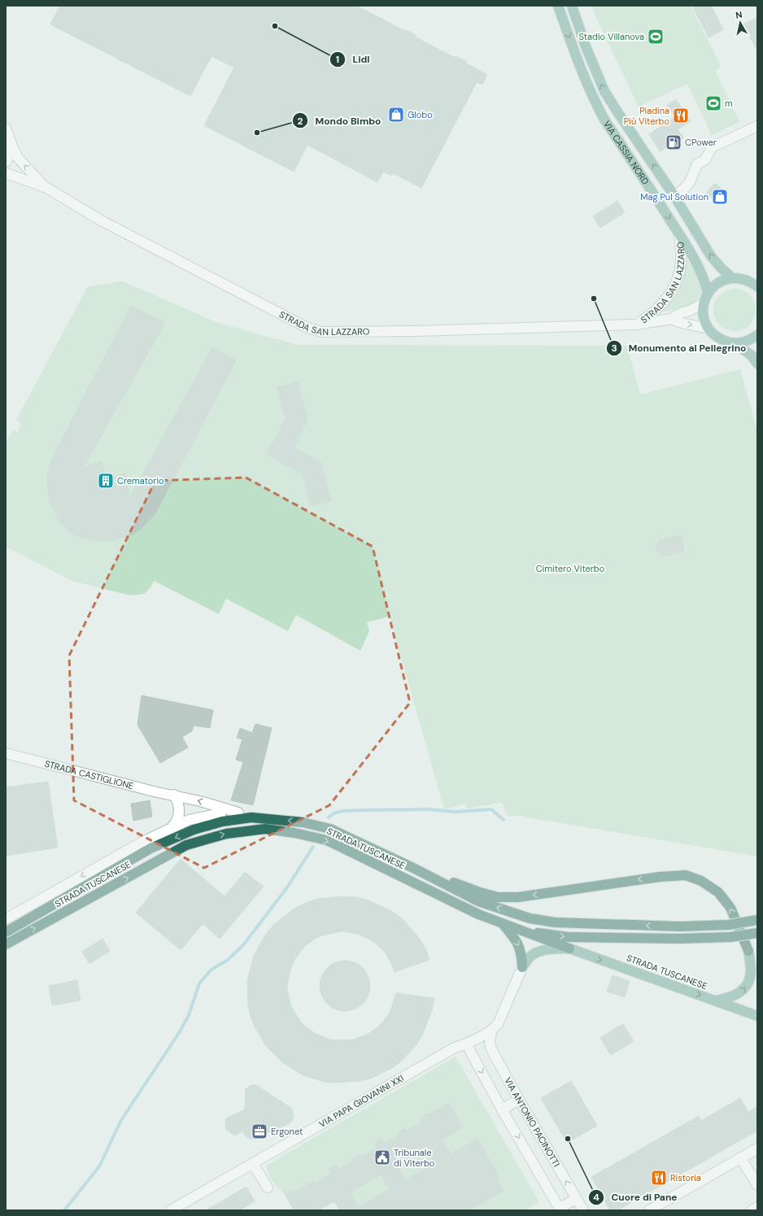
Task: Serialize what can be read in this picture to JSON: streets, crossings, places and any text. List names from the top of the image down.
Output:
{
  "streets": {
    "highway": ["STRADA TUSCANESE"],
    "main road": ["VIA CASSIA NORD"],
    "street": [
      "STRADA SAN LAZZARO",
      "STRADA CASTIGLIONE",
      "VIA PAPA GIOVANNI XXI",
      "VIA ANTONIO PACINOTTI"
    ]
  },
  "crossings": [
    ["VIA CASSIA NORD", "STRADA SAN LAZZARO"],
    ["VIA PAPA GIOVANNI XXI", "VIA ANTONIO PACINOTTI"]
  ],
  "parks": ["Cimitero Viterbo"],
  "places": {
    "other": [
      "Lidl",
      "Mondo Bimbo",
      "Monumento al Pellegrino",
      "Cuore di Pane"
    ],
    "sports": ["Stadio Villanova", "m"],
    "shop": ["Globo", "Mag Pul Solution"],
    "restaurant": ["Piadina Più Viterbo", "Ristoria"],
    "fuel station": ["CPower"],
    "building": ["Crematorio"],
    "office": ["Ergonet"],
    "public building": ["Tribunale di Viterbo"]
  },
  "north": "top"
}
